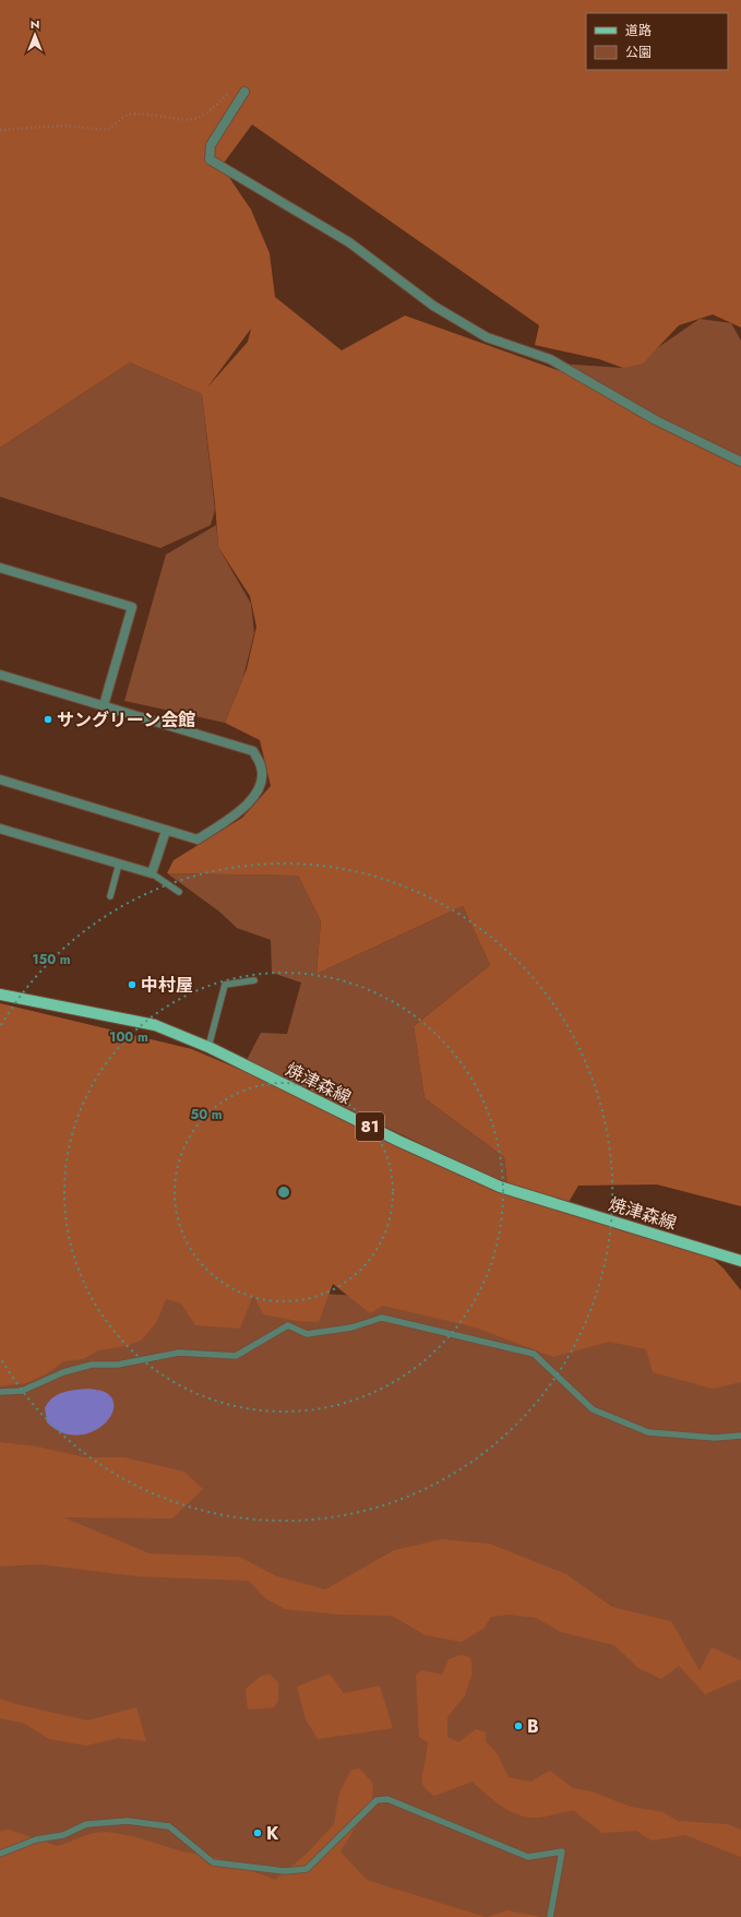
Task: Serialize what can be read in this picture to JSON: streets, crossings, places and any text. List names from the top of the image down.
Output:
{
  "streets": {
    "main road": ["焼津森線", "81"]
  },
  "places": [
    "サングリーン会館",
    "中村屋",
    "B",
    "K"
  ],
  "legend": ["道路", "公園"],
  "north": "top",
  "rings": ["150 m", "100 m", "50 m"]
}
